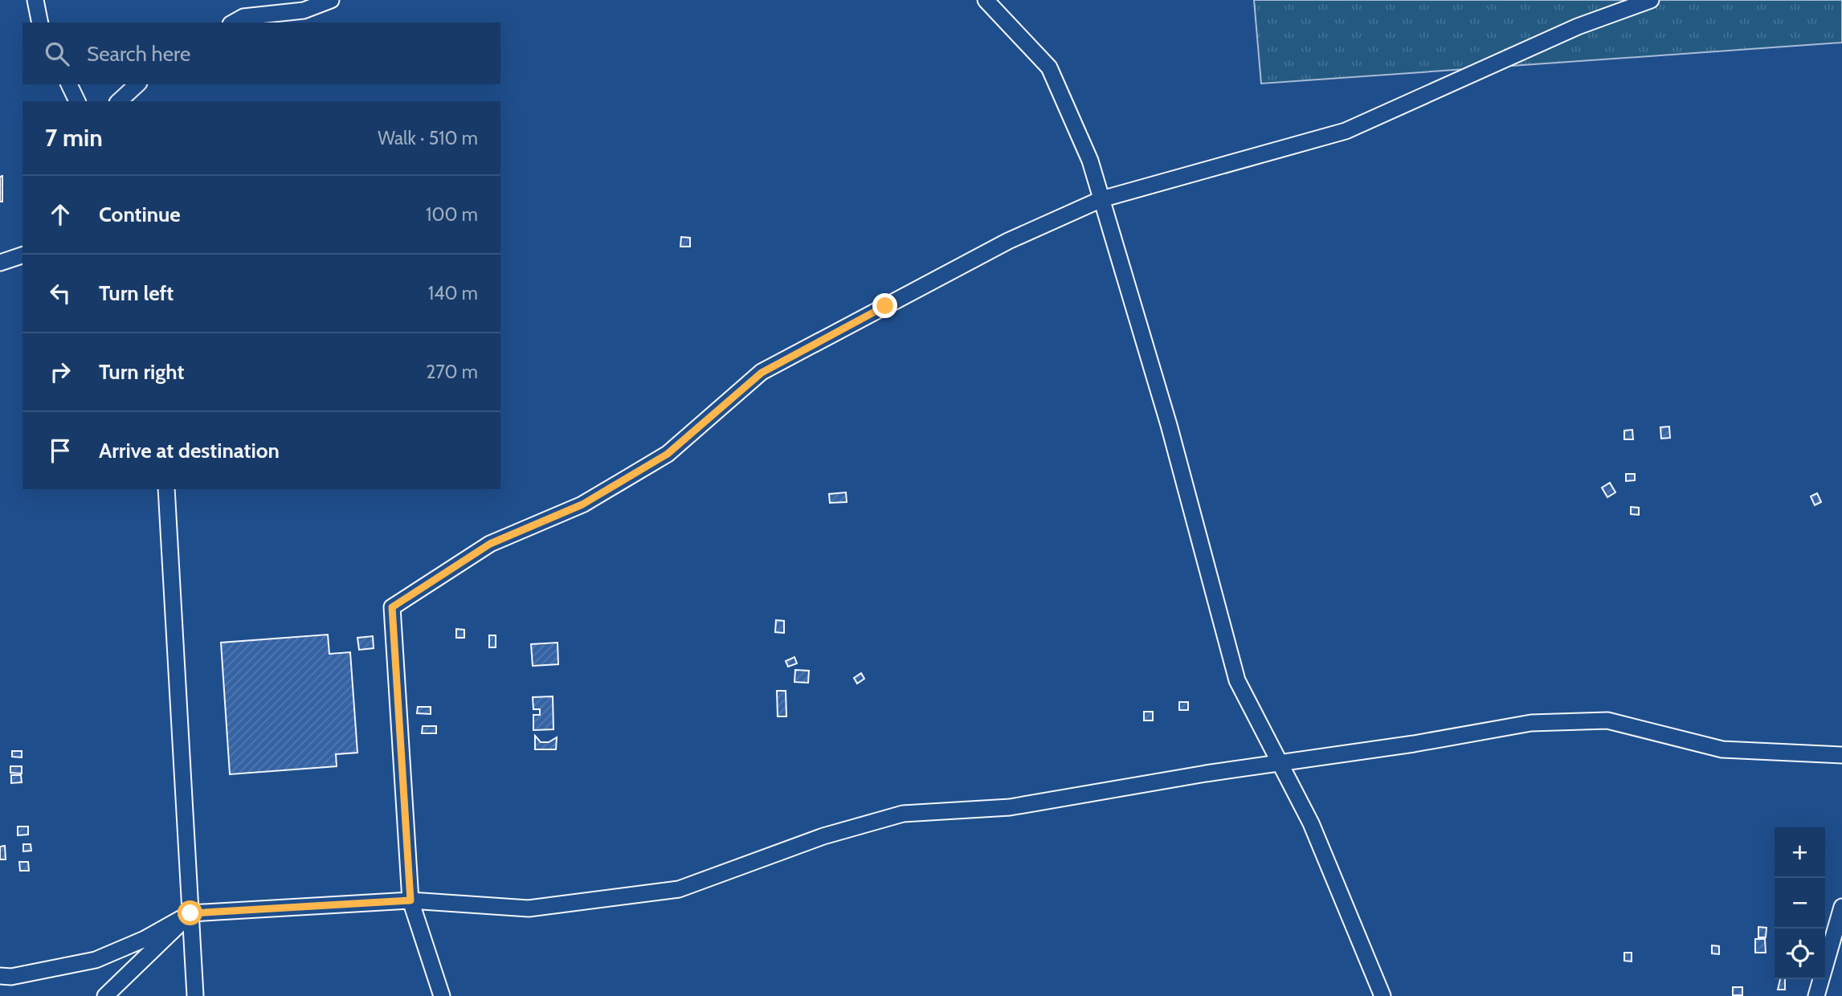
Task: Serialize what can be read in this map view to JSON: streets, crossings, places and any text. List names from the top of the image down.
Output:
{
  "page": {
    "search": "Search here",
    "heading": ["7 min", "Walk · 510 m"],
    "list": [
      ["Continue", "100 m"],
      ["Turn left", "140 m"],
      ["Turn right", "270 m"],
      "Arrive at destination"
    ],
    "map_buttons": ["+", "−"]
  }
}
